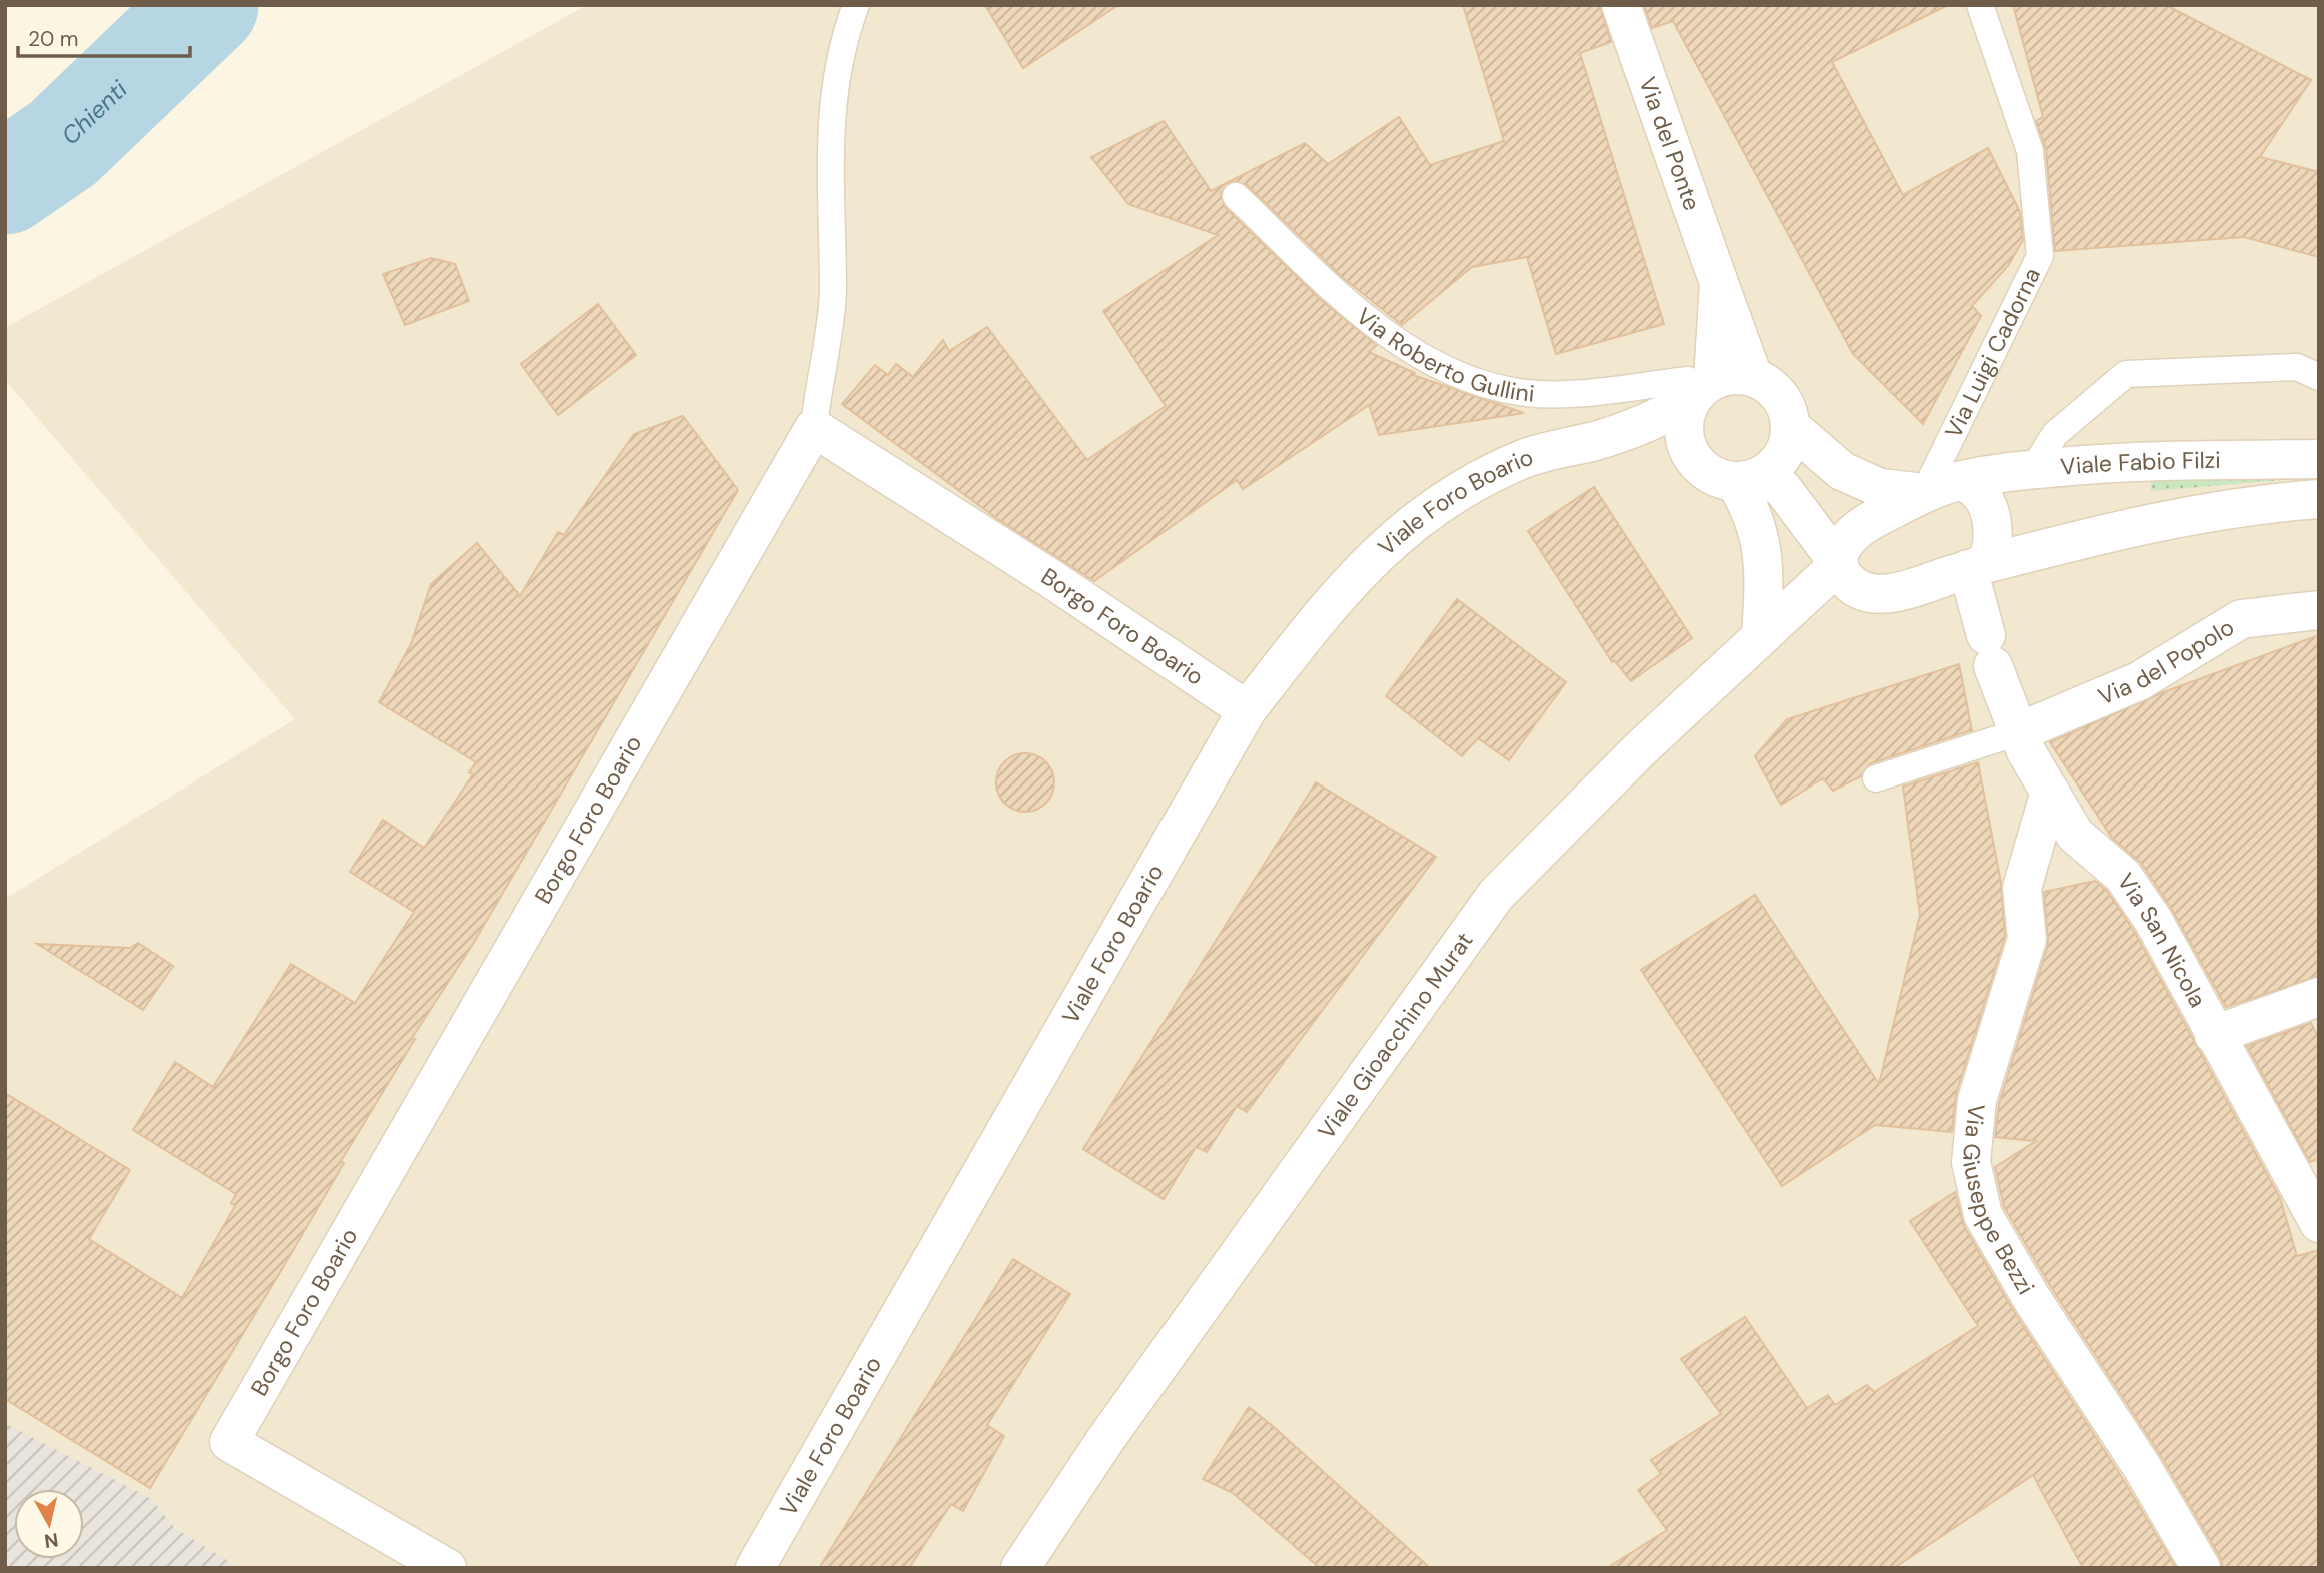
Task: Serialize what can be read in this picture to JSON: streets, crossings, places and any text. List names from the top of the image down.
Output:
{
  "streets": {
    "street": [
      "Via del Ponte",
      "Viale Fabio Filzi",
      "Viale Foro Boario",
      "Borgo Foro Boario",
      "Via del Popolo",
      "Via San Nicola",
      "Viale Gioacchino Murat",
      "Via Giuseppe Bezzi"
    ],
    "lane": ["Via Roberto Gullini", "Via Luigi Cadorna"]
  },
  "crossings": [
    ["Via del Ponte", "Via Roberto Gullini"],
    ["Via del Ponte", "Viale Foro Boario"],
    ["Via Roberto Gullini", "Viale Foro Boario"],
    ["Via Luigi Cadorna", "Viale Fabio Filzi"],
    ["Viale Fabio Filzi", "Viale Gioacchino Murat"],
    ["Viale Foro Boario", "Borgo Foro Boario"],
    ["Via del Popolo", "Via San Nicola"],
    ["Via San Nicola", "Via Giuseppe Bezzi"]
  ],
  "water": ["Chienti"],
  "scale_bar": "20 m",
  "north": "bottom"
}
